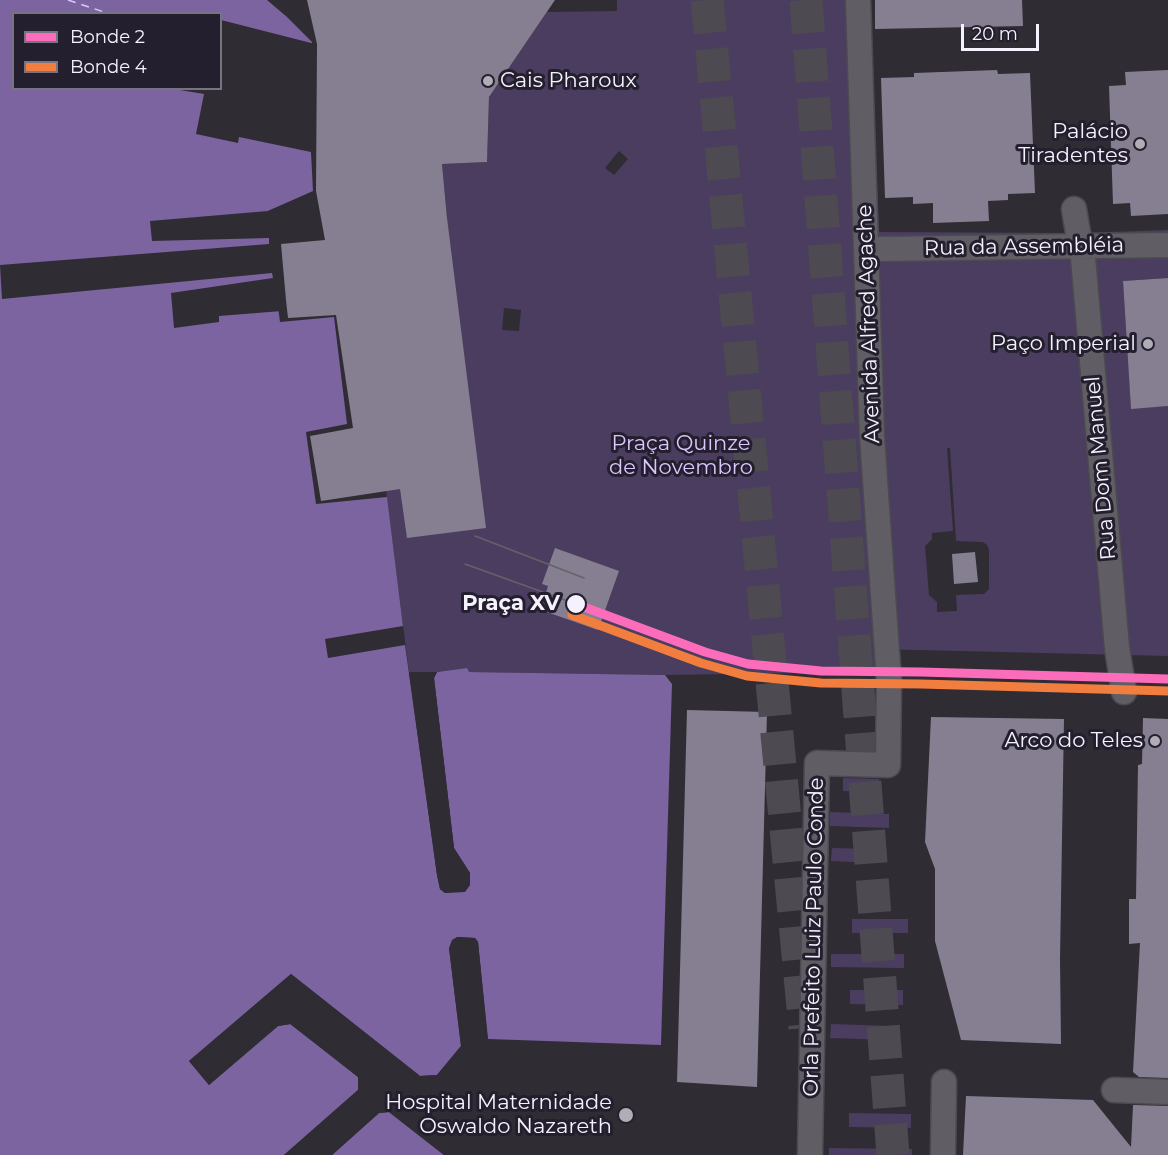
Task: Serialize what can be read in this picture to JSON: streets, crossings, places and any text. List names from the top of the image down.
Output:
{
  "streets": {
    "street": [
      "Rua da Assembléia",
      "Avenida Alfred Agache",
      "Rua Dom Manuel",
      "Orla Prefeito Luiz Paulo Conde"
    ]
  },
  "crossings": [
    ["Rua da Assembléia", "Avenida Alfred Agache"],
    ["Rua da Assembléia", "Rua Dom Manuel"],
    ["Avenida Alfred Agache", "Orla Prefeito Luiz Paulo Conde"]
  ],
  "parks": ["Praça Quinze de Novembro"],
  "places": [
    "Cais Pharoux",
    "Palácio Tiradentes",
    "Paço Imperial",
    "Praça XV",
    "Arco do Teles",
    "Hospital Maternidade Oswaldo Nazareth"
  ],
  "lines": ["tram line 2", "tram line 4"],
  "legend": ["Bonde 2", "Bonde 4"],
  "scale_bar": "20 m"
}
